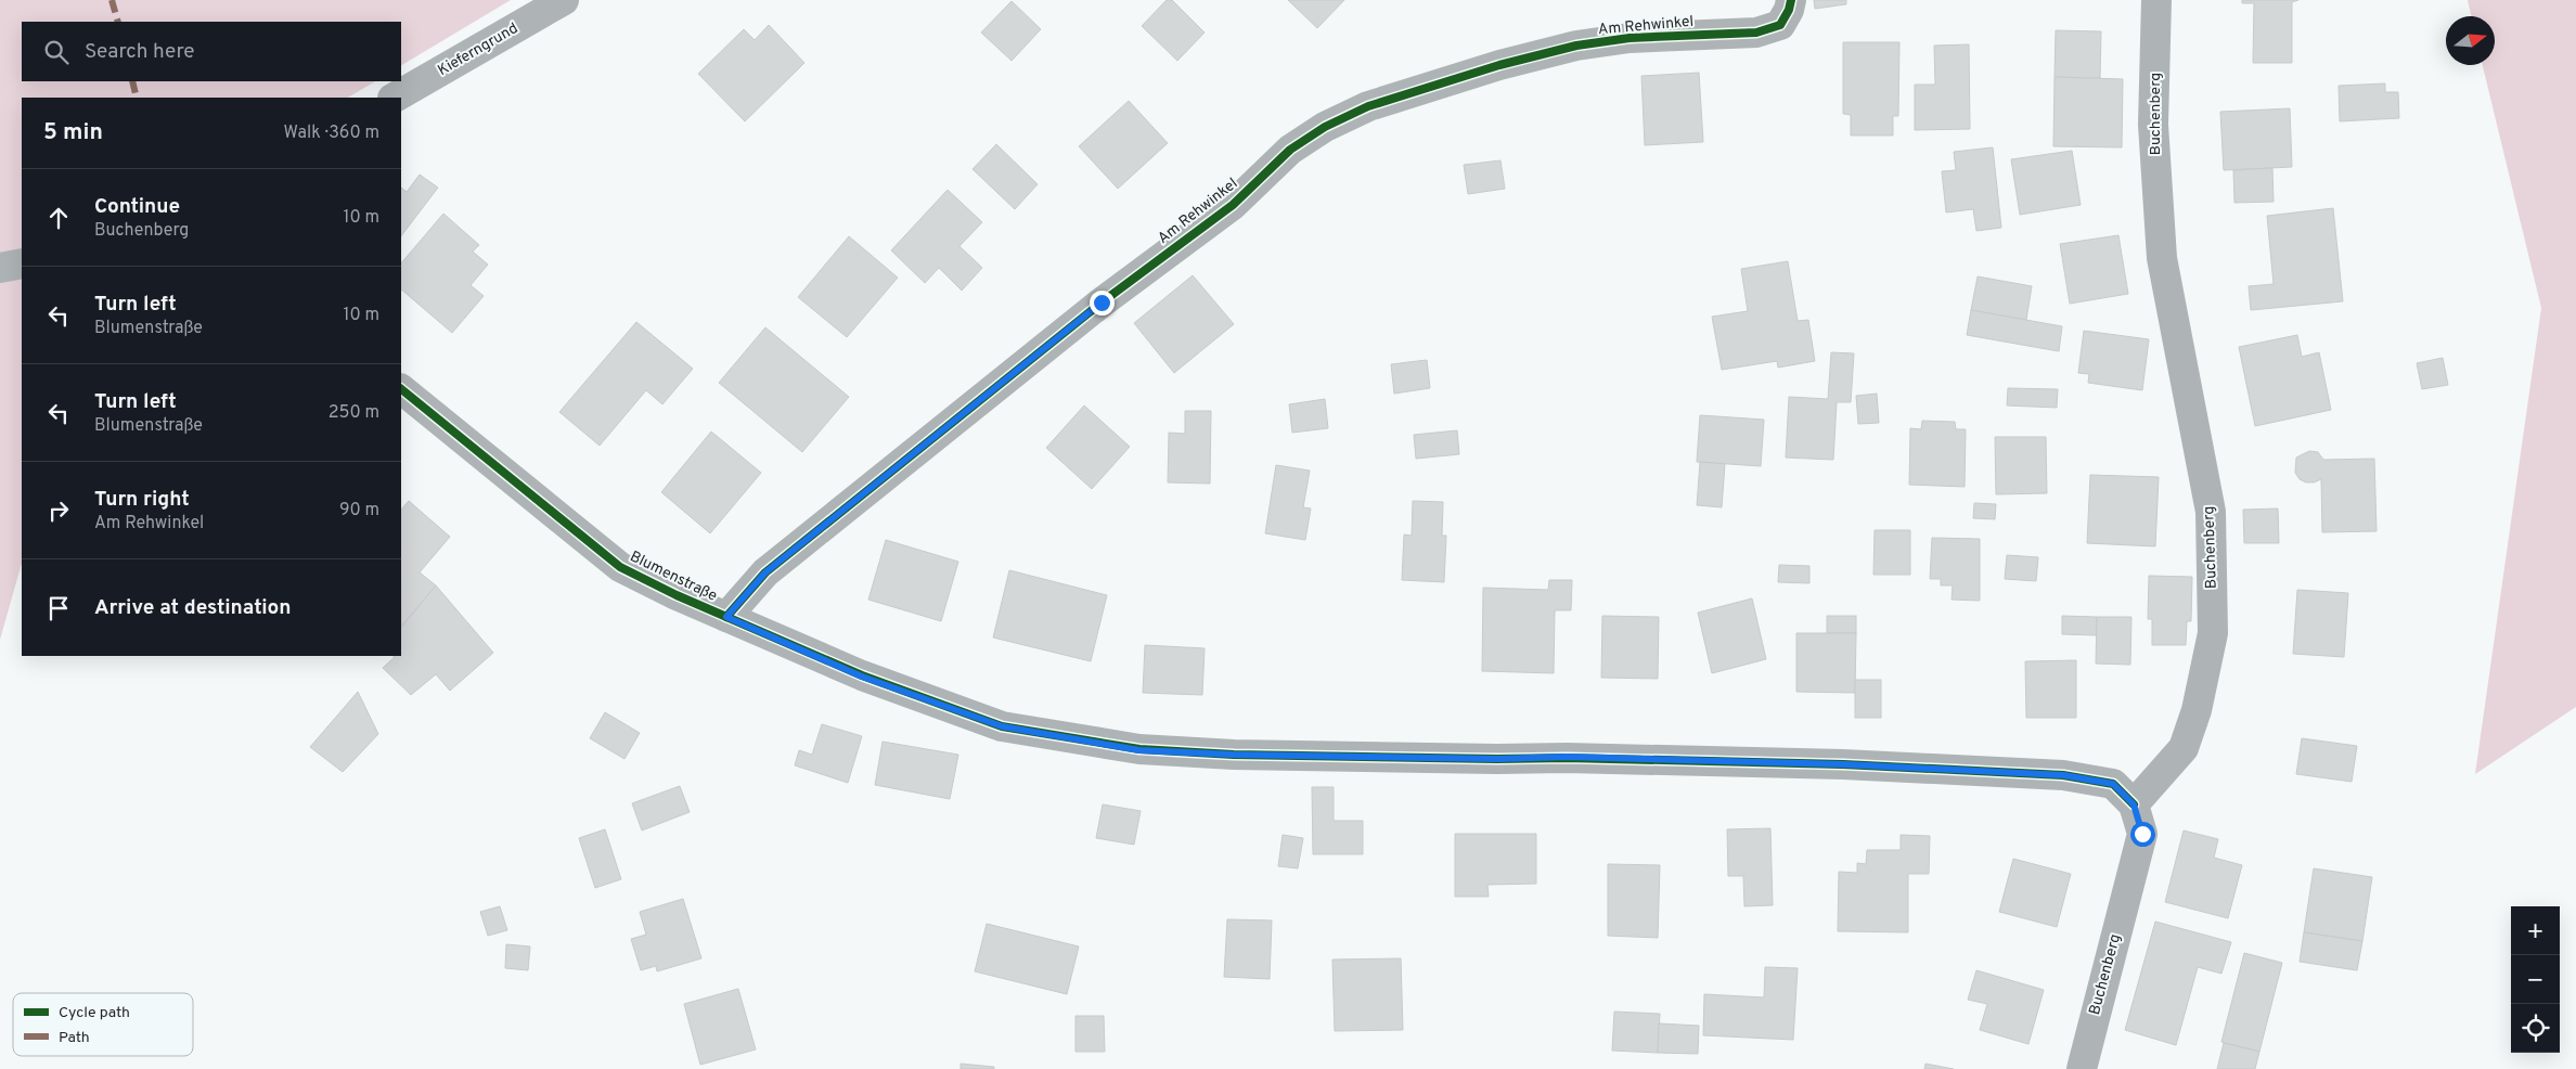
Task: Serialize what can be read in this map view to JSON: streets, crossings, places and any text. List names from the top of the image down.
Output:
{
  "streets": {
    "street": [
      "Am Rehwinkel",
      "Kieferngrund",
      "Buchenberg",
      "Blumenstraße"
    ]
  },
  "crossings": [
    ["Am Rehwinkel", "Blumenstraße"],
    ["Buchenberg", "Blumenstraße"]
  ],
  "legend": ["Cycle path", "Path"],
  "north": "right",
  "page": {
    "search": "Search here",
    "heading": ["5 min", "Walk · 360 m"],
    "list": [
      ["Continue", "Buchenberg", "10 m"],
      ["Turn left", "Blumenstraße", "10 m"],
      ["Turn left", "Blumenstraße", "250 m"],
      ["Turn right", "Am Rehwinkel", "90 m"],
      "Arrive at destination"
    ],
    "map_buttons": ["+", "−"]
  }
}
